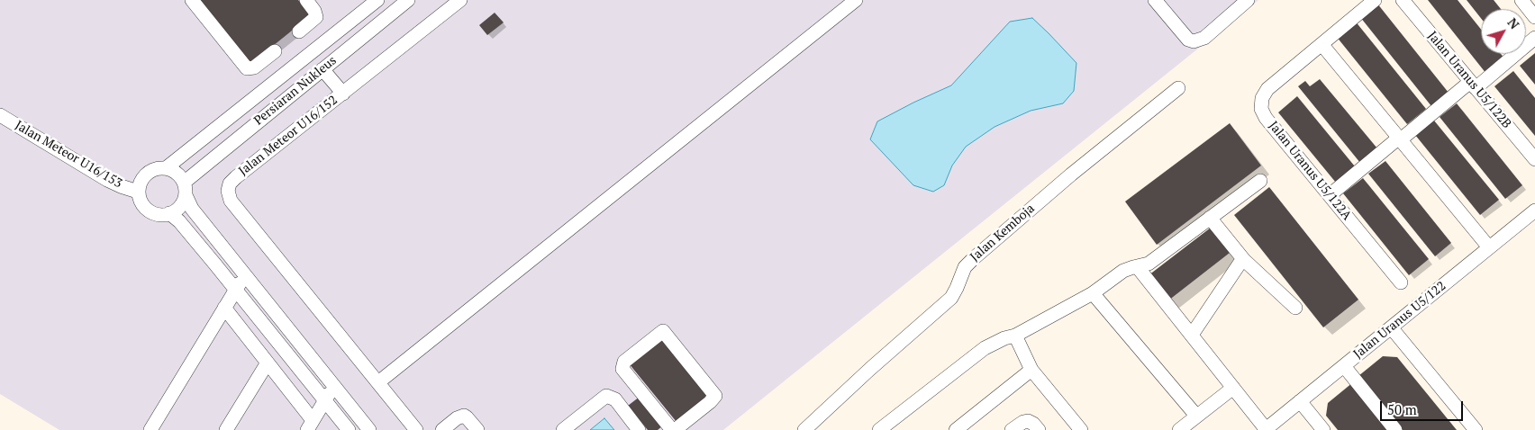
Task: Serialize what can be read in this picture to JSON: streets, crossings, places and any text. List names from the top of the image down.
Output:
{
  "streets": {
    "street": [
      "Jalan Uranus U5/122B",
      "Persiaran Nukleus",
      "Jalan Meteor U16/152",
      "Jalan Meteor U16/153",
      "Jalan Uranus U5/122A",
      "Jalan Kemboja",
      "Jalan Uranus U5/122"
    ]
  },
  "crossings": [
    ["Persiaran Nukleus", "Jalan Meteor U16/153"]
  ],
  "scale_bar": "50 m",
  "north": "top right"
}
